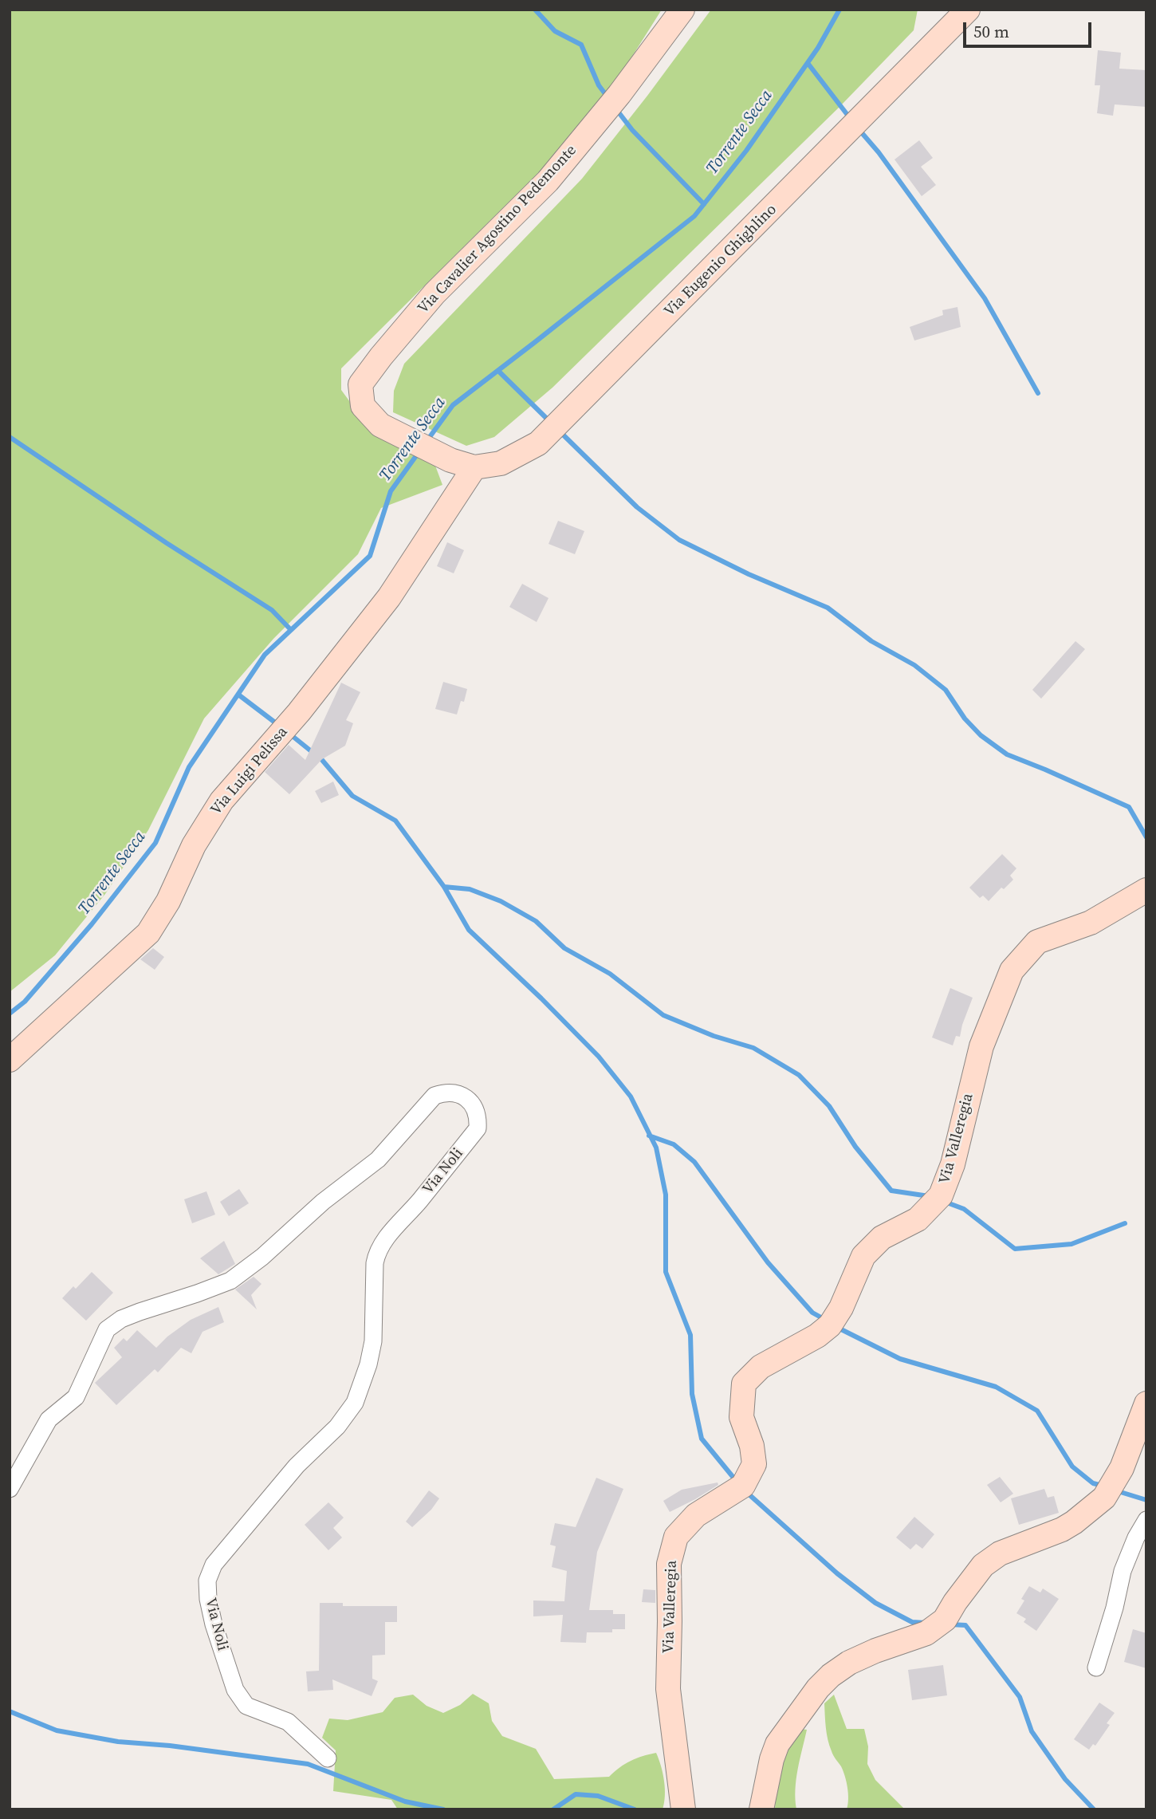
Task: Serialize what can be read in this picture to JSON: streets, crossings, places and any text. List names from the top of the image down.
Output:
{
  "streets": {
    "street": [
      "Via Cavalier Agostino Pedemonte",
      "Via Eugenio Ghighlino",
      "Via Luigi Pelissa",
      "Via Valleregia",
      "Via Noli"
    ]
  },
  "crossings": [
    ["Via Cavalier Agostino Pedemonte", "Via Eugenio Ghighlino"],
    ["Via Eugenio Ghighlino", "Via Luigi Pelissa"]
  ],
  "water": ["Torrente Secca"],
  "scale_bar": "50 m"
}
